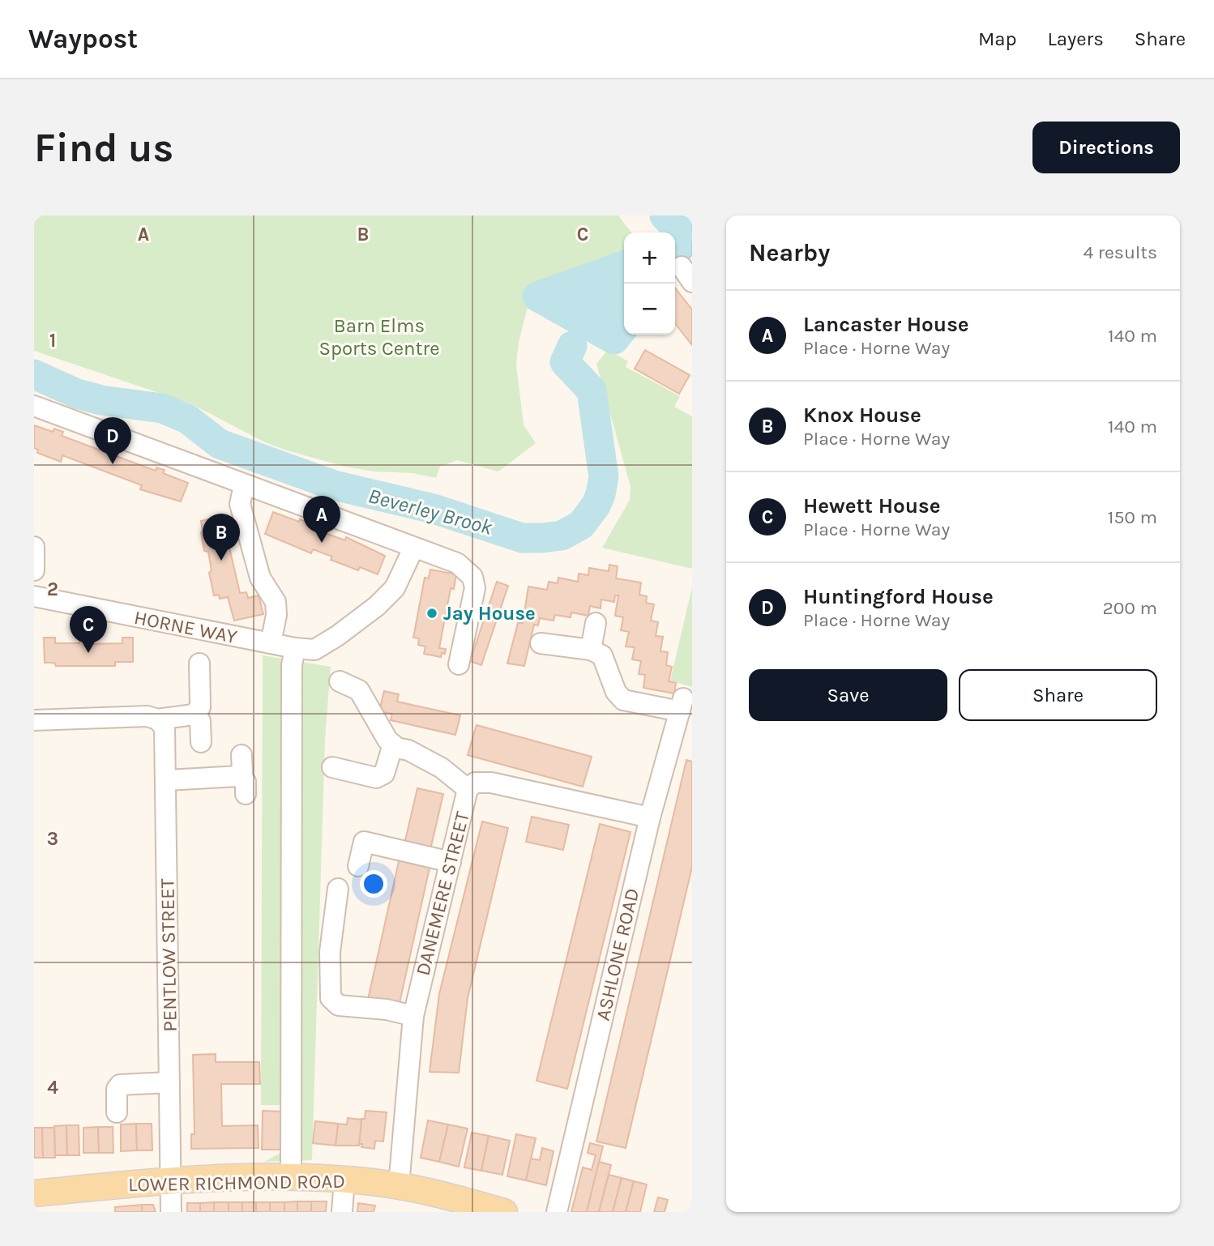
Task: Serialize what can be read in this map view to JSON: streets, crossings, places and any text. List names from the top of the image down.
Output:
{
  "streets": {
    "main road": ["LOWER RICHMOND ROAD"],
    "street": [
      "HORNE WAY",
      "DANEMERE STREET",
      "ASHLONE ROAD",
      "PENTLOW STREET"
    ]
  },
  "crossings": [
    ["DANEMERE STREET", "ASHLONE ROAD"],
    ["DANEMERE STREET", "LOWER RICHMOND ROAD"],
    ["PENTLOW STREET", "LOWER RICHMOND ROAD"]
  ],
  "water": ["Beverley Brook"],
  "parks": ["Barn Elms Sports Centre"],
  "places": ["Jay House"],
  "page": {
    "header": "Waypost",
    "nav": ["Map", "Layers", "Share"],
    "buttons": [
      "Directions",
      ["Save", "Share"]
    ],
    "title": "Find us",
    "heading": ["Nearby", "4 results"],
    "map_buttons": ["+", "−"],
    "list": [
      {
        "mark": "A",
        "name": "Lancaster House",
        "note": "Place · Horne Way",
        "value": "140 m"
      },
      {
        "mark": "B",
        "name": "Knox House",
        "note": "Place · Horne Way",
        "value": "140 m"
      },
      {
        "mark": "C",
        "name": "Hewett House",
        "note": "Place · Horne Way",
        "value": "150 m"
      },
      {
        "mark": "D",
        "name": "Huntingford House",
        "note": "Place · Horne Way",
        "value": "200 m"
      }
    ],
    "pins": [
      "D",
      "A",
      "B",
      "C"
    ]
  },
  "grid": {
    "columns": ["A", "B", "C"],
    "rows": [
      "1",
      "2",
      "3",
      "4"
    ]
  }
}
